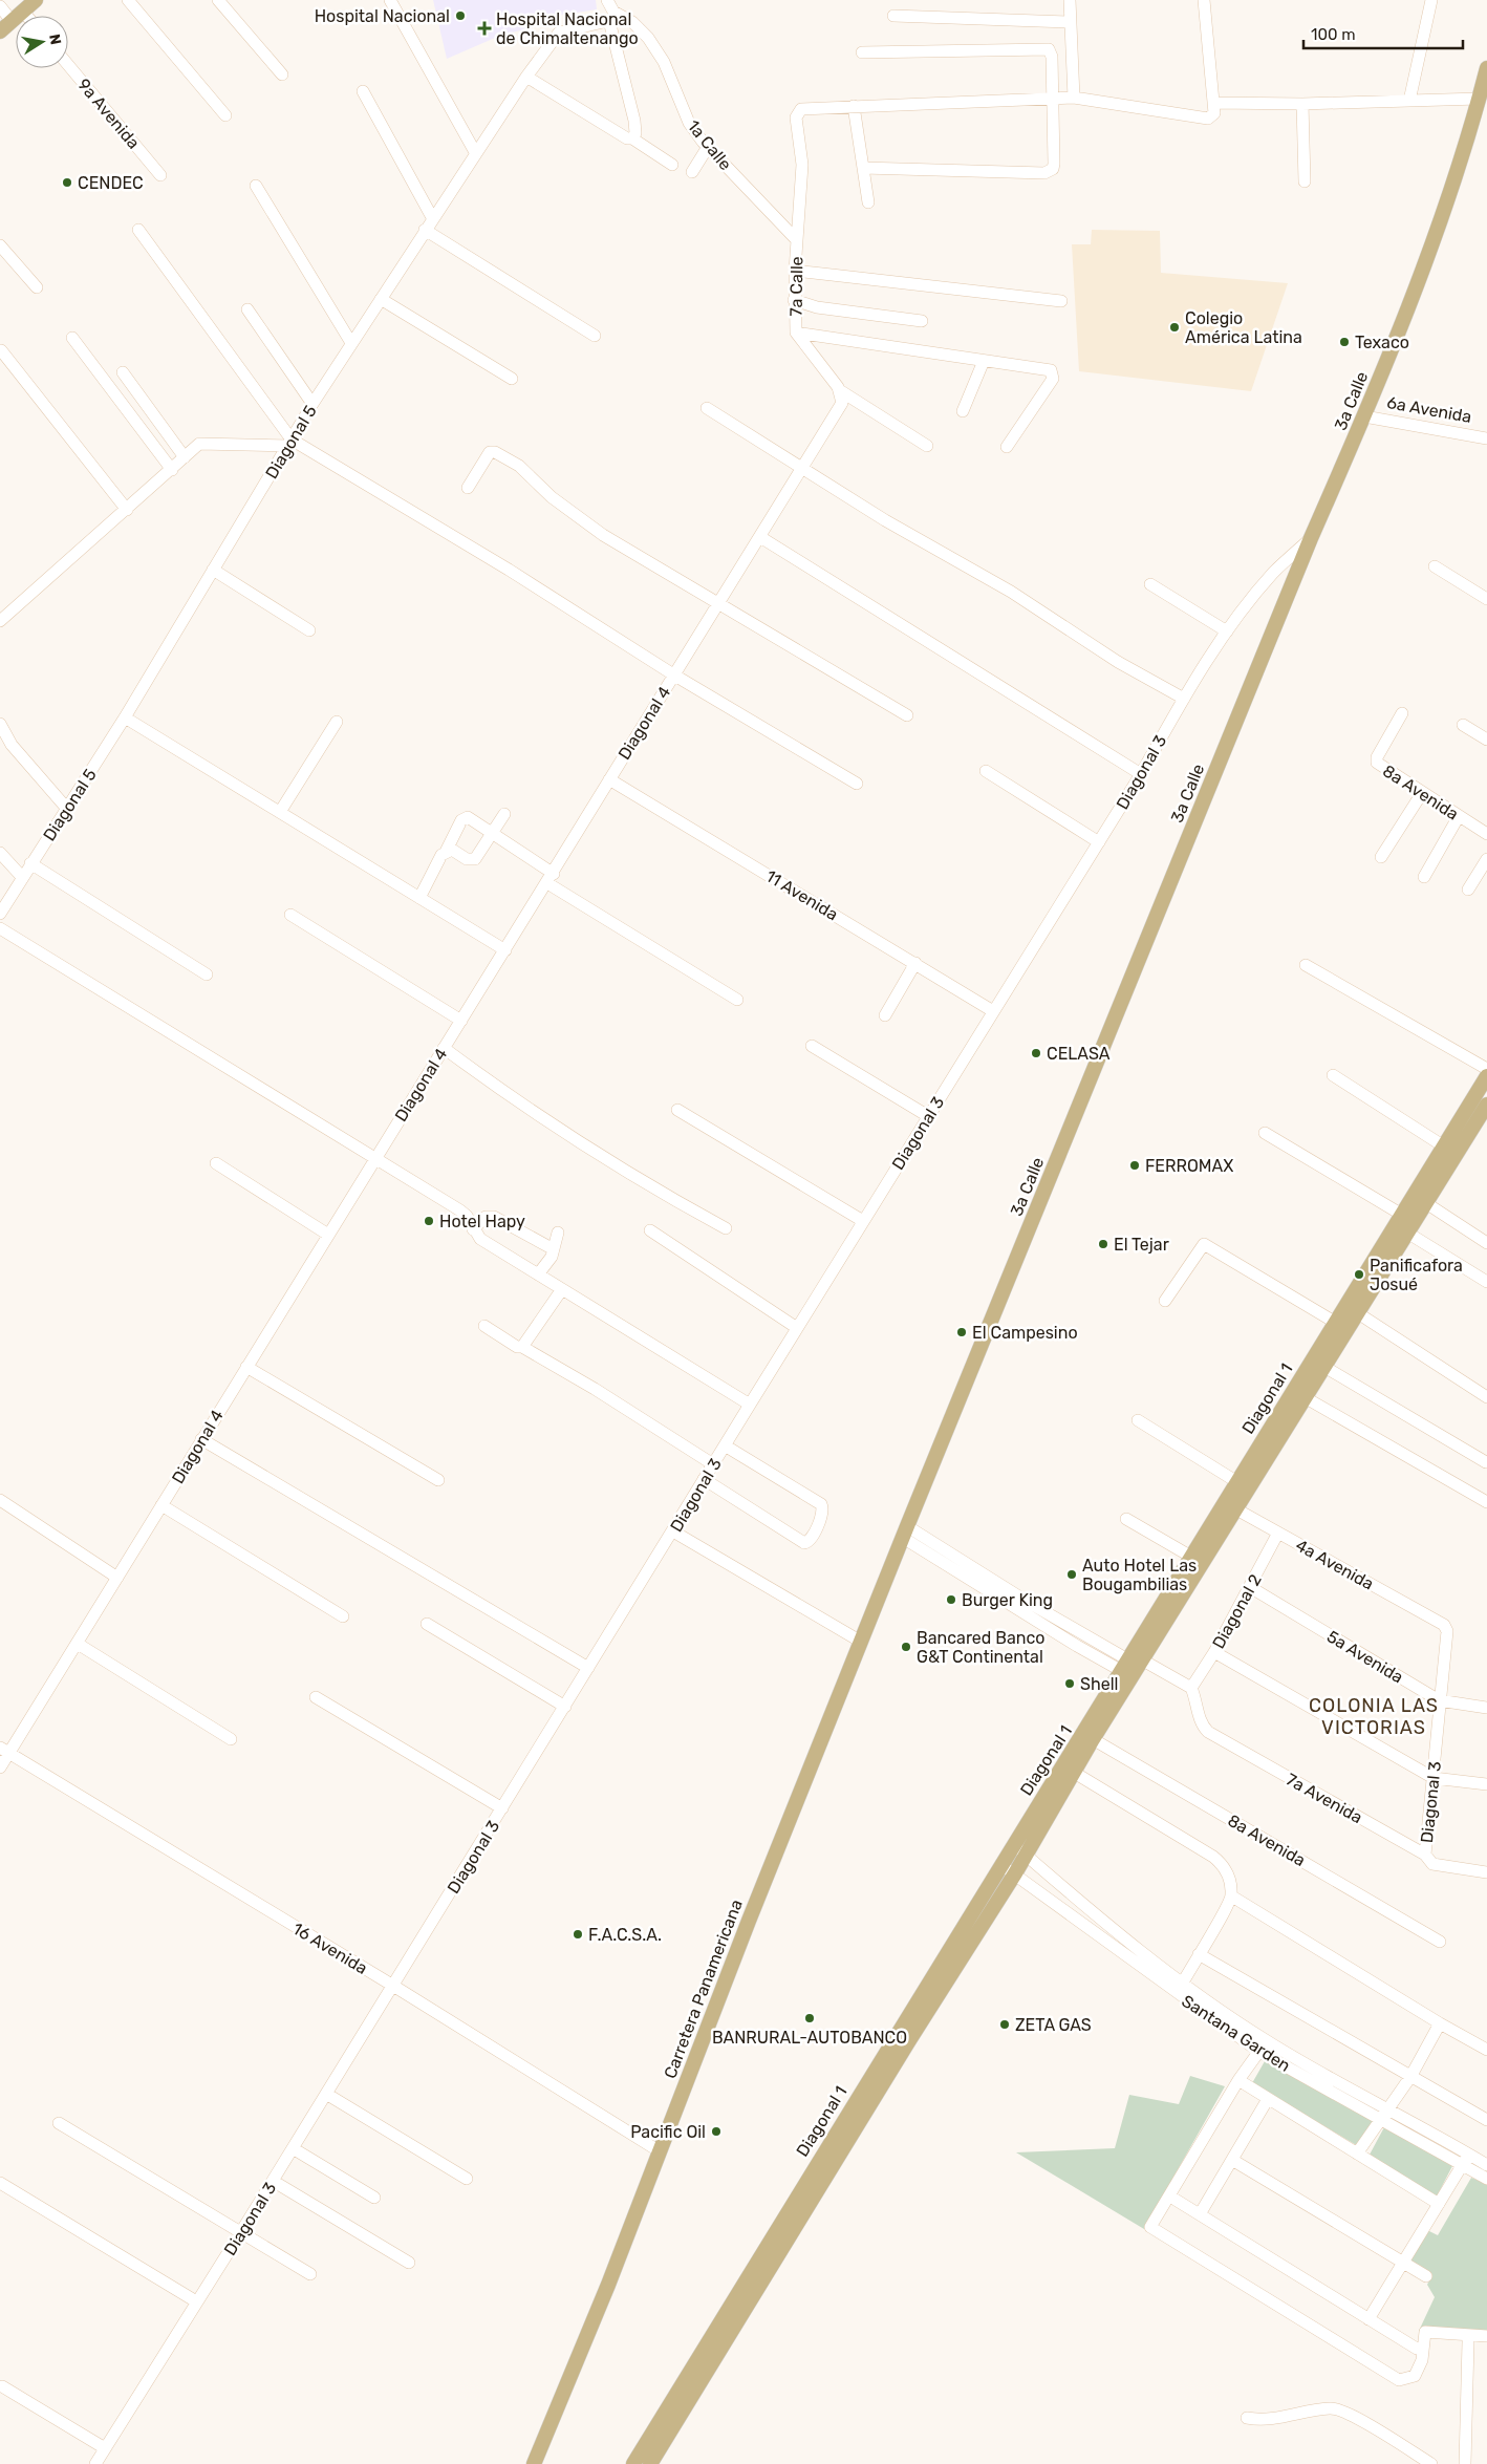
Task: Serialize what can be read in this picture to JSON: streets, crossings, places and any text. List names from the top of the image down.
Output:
{
  "streets": {
    "main road": ["3a Calle", "Diagonal 1", "Carretera Panamericana"],
    "street": [
      "9a Avenida",
      "1a Calle",
      "7a Calle",
      "6a Avenida",
      "Diagonal 5",
      "Diagonal 4",
      "Diagonal 3",
      "8a Avenida",
      "11 Avenida",
      "4a Avenida",
      "Diagonal 2",
      "5a Avenida",
      "7a Avenida",
      "16 Avenida",
      "Santana Garden"
    ]
  },
  "crossings": [
    ["1a Calle", "7a Calle"],
    ["1a Calle", "Diagonal 5"],
    ["3a Calle", "6a Avenida"],
    ["3a Calle", "Diagonal 3"],
    ["3a Calle", "Carretera Panamericana"],
    ["Diagonal 4", "11 Avenida"],
    ["Diagonal 4", "16 Avenida"],
    ["Diagonal 3", "11 Avenida"],
    ["Diagonal 3", "4a Avenida"],
    ["Diagonal 3", "5a Avenida"],
    ["Diagonal 3", "7a Avenida"],
    ["Diagonal 3", "16 Avenida"],
    ["8a Avenida", "Diagonal 1"],
    ["Diagonal 1", "4a Avenida"],
    ["Diagonal 1", "Santana Garden"],
    ["4a Avenida", "Diagonal 2"],
    ["Diagonal 2", "5a Avenida"],
    ["Diagonal 2", "7a Avenida"],
    ["16 Avenida", "Carretera Panamericana"]
  ],
  "districts": ["COLONIA LAS VICTORIAS"],
  "places": {
    "other": [
      "Hospital Nacional",
      "CENDEC",
      "Colegio América Latina",
      "Texaco",
      "CELASA",
      "FERROMAX",
      "Hotel Hapy",
      "El Tejar",
      "Panificafora Josué",
      "El Campesino",
      "Auto Hotel Las Bougambilias",
      "Burger King",
      "Bancared Banco G&T Continental",
      "Shell",
      "F.A.C.S.A.",
      "BANRURAL-AUTOBANCO",
      "ZETA GAS",
      "Pacific Oil"
    ],
    "health": ["Hospital Nacional de Chimaltenango"]
  },
  "scale_bar": "100 m",
  "north": "right"
}
